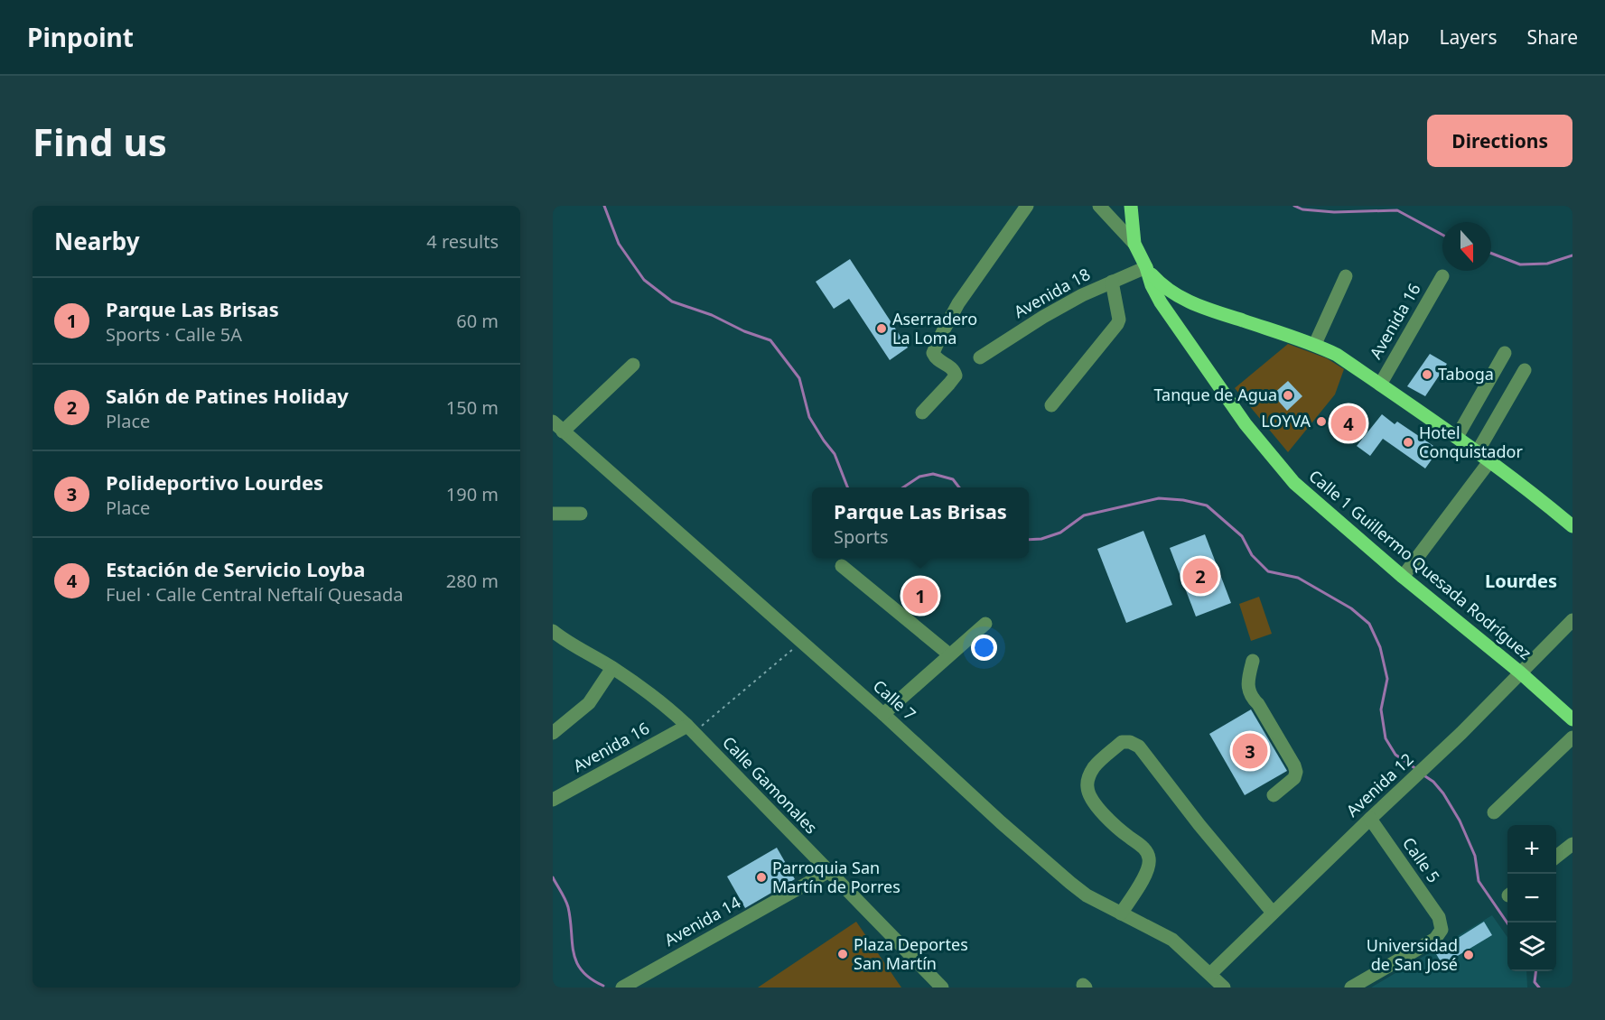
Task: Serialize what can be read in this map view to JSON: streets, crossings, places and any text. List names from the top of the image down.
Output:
{
  "streets": {
    "main road": ["Calle 1 Guillermo Quesada Rodríguez"],
    "street": [
      "Avenida 18",
      "Avenida 16",
      "Calle 7",
      "Calle Gamonales",
      "Avenida 12",
      "Calle 5",
      "Avenida 14"
    ]
  },
  "crossings": [
    ["Avenida 18", "Calle 1 Guillermo Quesada Rodríguez"],
    ["Avenida 16", "Calle Gamonales"],
    ["Calle 1 Guillermo Quesada Rodríguez", "Avenida 12"],
    ["Calle 7", "Avenida 12"],
    ["Calle Gamonales", "Avenida 14"],
    ["Avenida 12", "Calle 5"]
  ],
  "districts": ["Lourdes"],
  "places": [
    "Aserradero La Loma",
    "Taboga",
    "Tanque de Agua",
    "LOYVA",
    "Hotel Conquistador",
    "Parroquia San Martín de Porres",
    "Plaza Deportes San Martín",
    "Universidad de San José"
  ],
  "north": "bottom",
  "page": {
    "header": "Pinpoint",
    "nav": ["Map", "Layers", "Share"],
    "buttons": "Directions",
    "title": "Find us",
    "heading": ["Nearby", "4 results"],
    "list": [
      {
        "mark": "1",
        "name": "Parque Las Brisas",
        "note": "Sports · Calle 5A",
        "value": "60 m"
      },
      {
        "mark": "2",
        "name": "Salón de Patines Holiday",
        "note": "Place",
        "value": "150 m"
      },
      {
        "mark": "3",
        "name": "Polideportivo Lourdes",
        "note": "Place",
        "value": "190 m"
      },
      {
        "mark": "4",
        "name": "Estación de Servicio Loyba",
        "note": "Fuel · Calle Central Neftalí Quesada",
        "value": "280 m"
      }
    ],
    "pins": [
      "4",
      "2",
      "1",
      "3"
    ],
    "popup": ["Parque Las Brisas", "Sports"],
    "map_buttons": ["+", "−"]
  }
}
